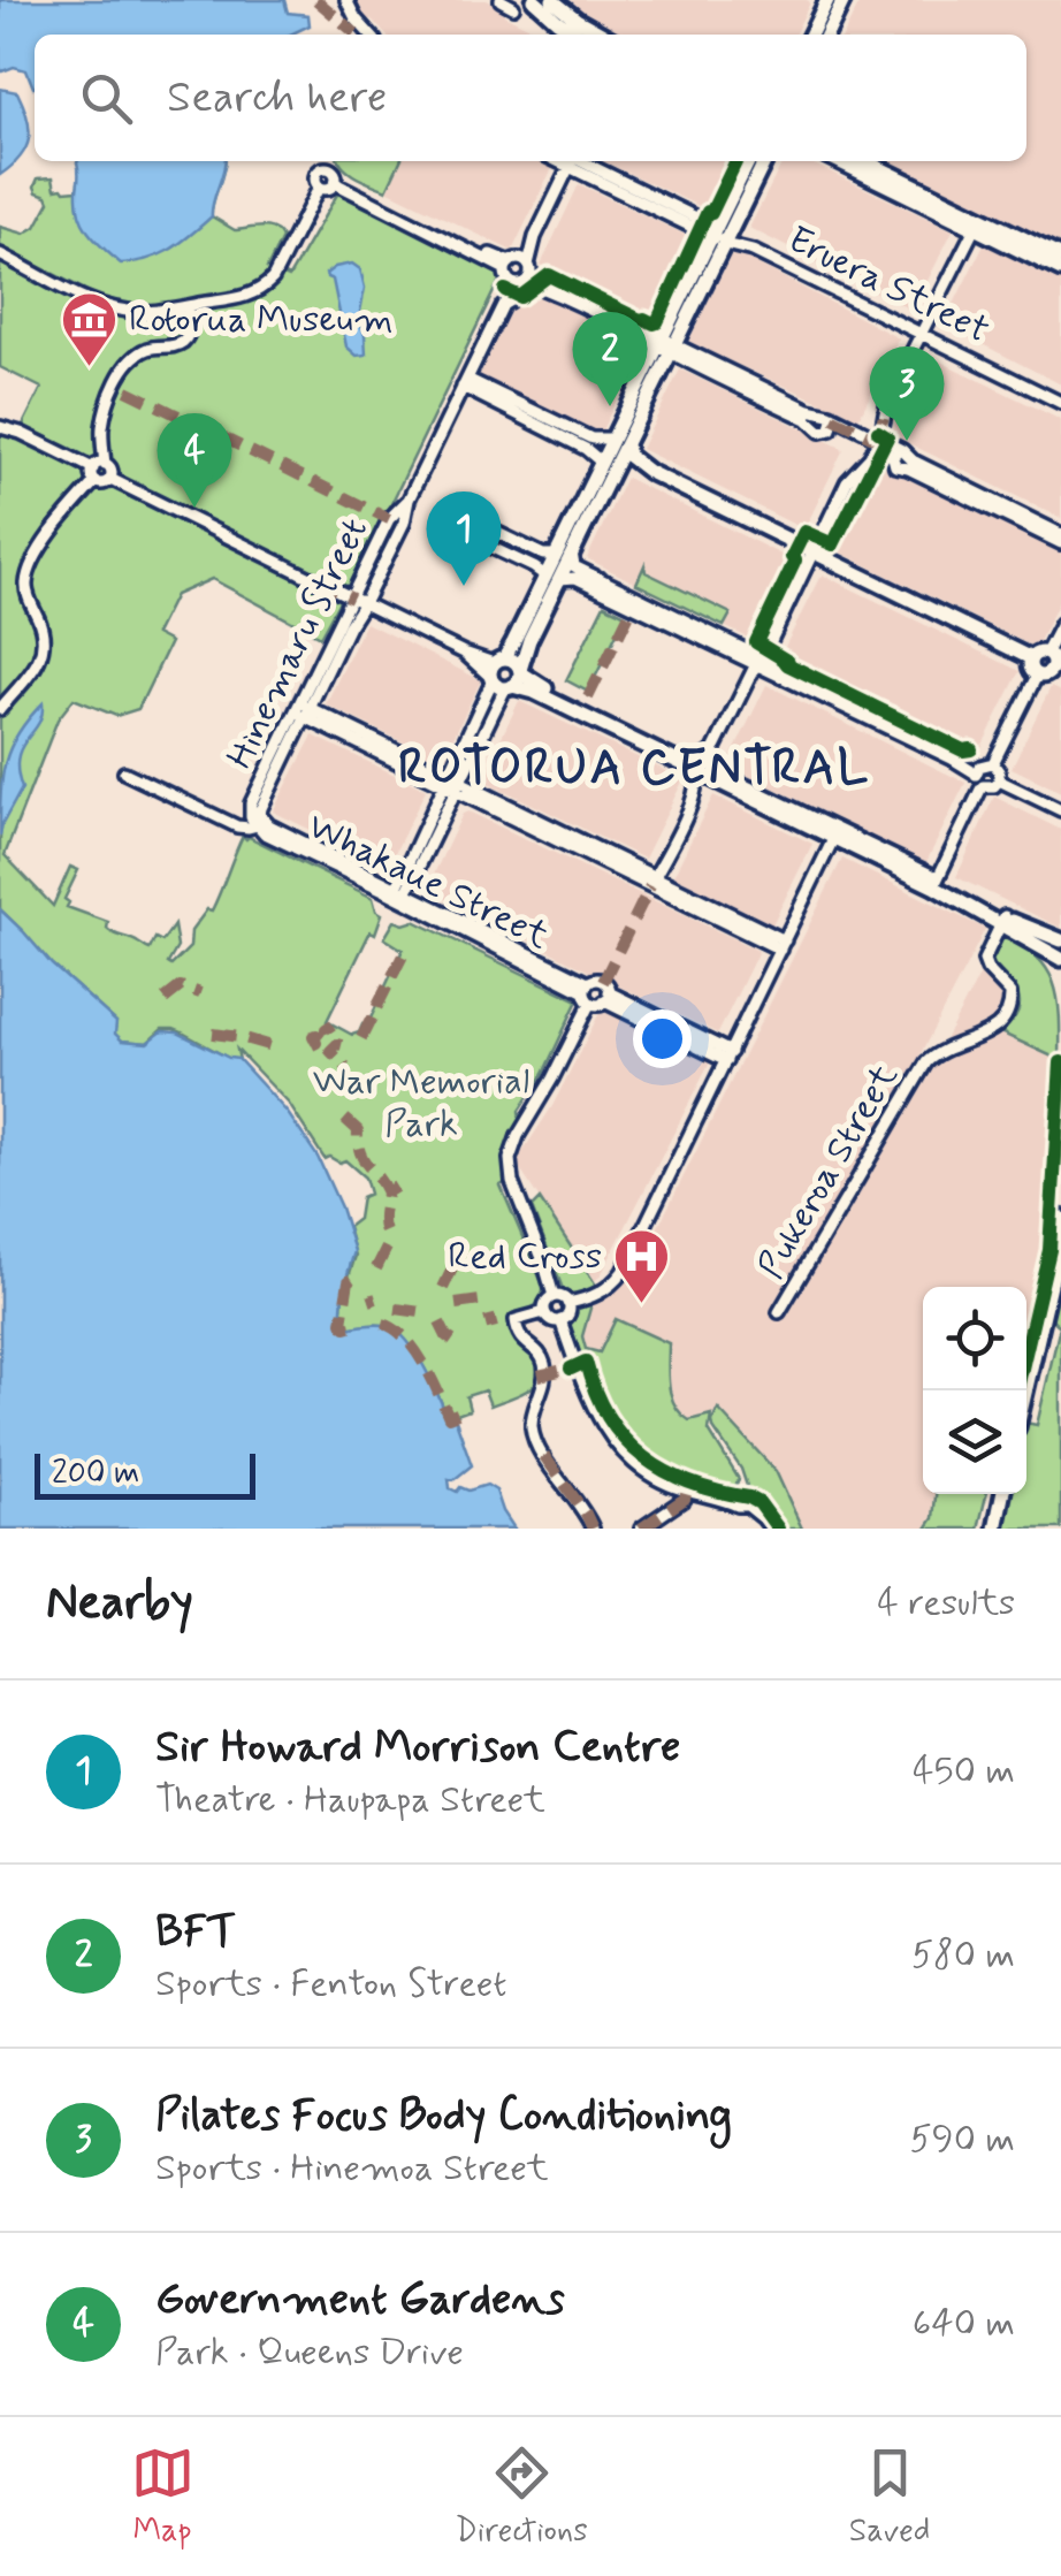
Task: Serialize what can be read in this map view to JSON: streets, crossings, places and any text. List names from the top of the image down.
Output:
{
  "streets": {
    "street": [
      "Eruera Street",
      "Hinemaru Street",
      "Whakaue Street",
      "Pukeroa Street"
    ]
  },
  "crossings": [
    ["Hinemaru Street", "Whakaue Street"]
  ],
  "districts": ["ROTORUA CENTRAL"],
  "parks": ["War Memorial Park"],
  "places": {
    "museum": ["Rotorua Museum"],
    "hospital": ["Red Cross"]
  },
  "scale_bar": "200 m",
  "page": {
    "search": "Search here",
    "pins": [
      "2",
      "3",
      "4",
      "1"
    ],
    "scale": "200 m",
    "heading": ["Nearby", "4 results"],
    "list": [
      {
        "mark": "1",
        "name": "Sir Howard Morrison Centre",
        "note": "Theatre · Haupapa Street",
        "value": "450 m"
      },
      {
        "mark": "2",
        "name": "BFT",
        "note": "Sports · Fenton Street",
        "value": "580 m"
      },
      {
        "mark": "3",
        "name": "Pilates Focus Body Conditioning",
        "note": "Sports · Hinemoa Street",
        "value": "590 m"
      },
      {
        "mark": "4",
        "name": "Government Gardens",
        "note": "Park · Queens Drive",
        "value": "640 m"
      }
    ],
    "nav": ["Map", "Directions", "Saved"]
  }
}
